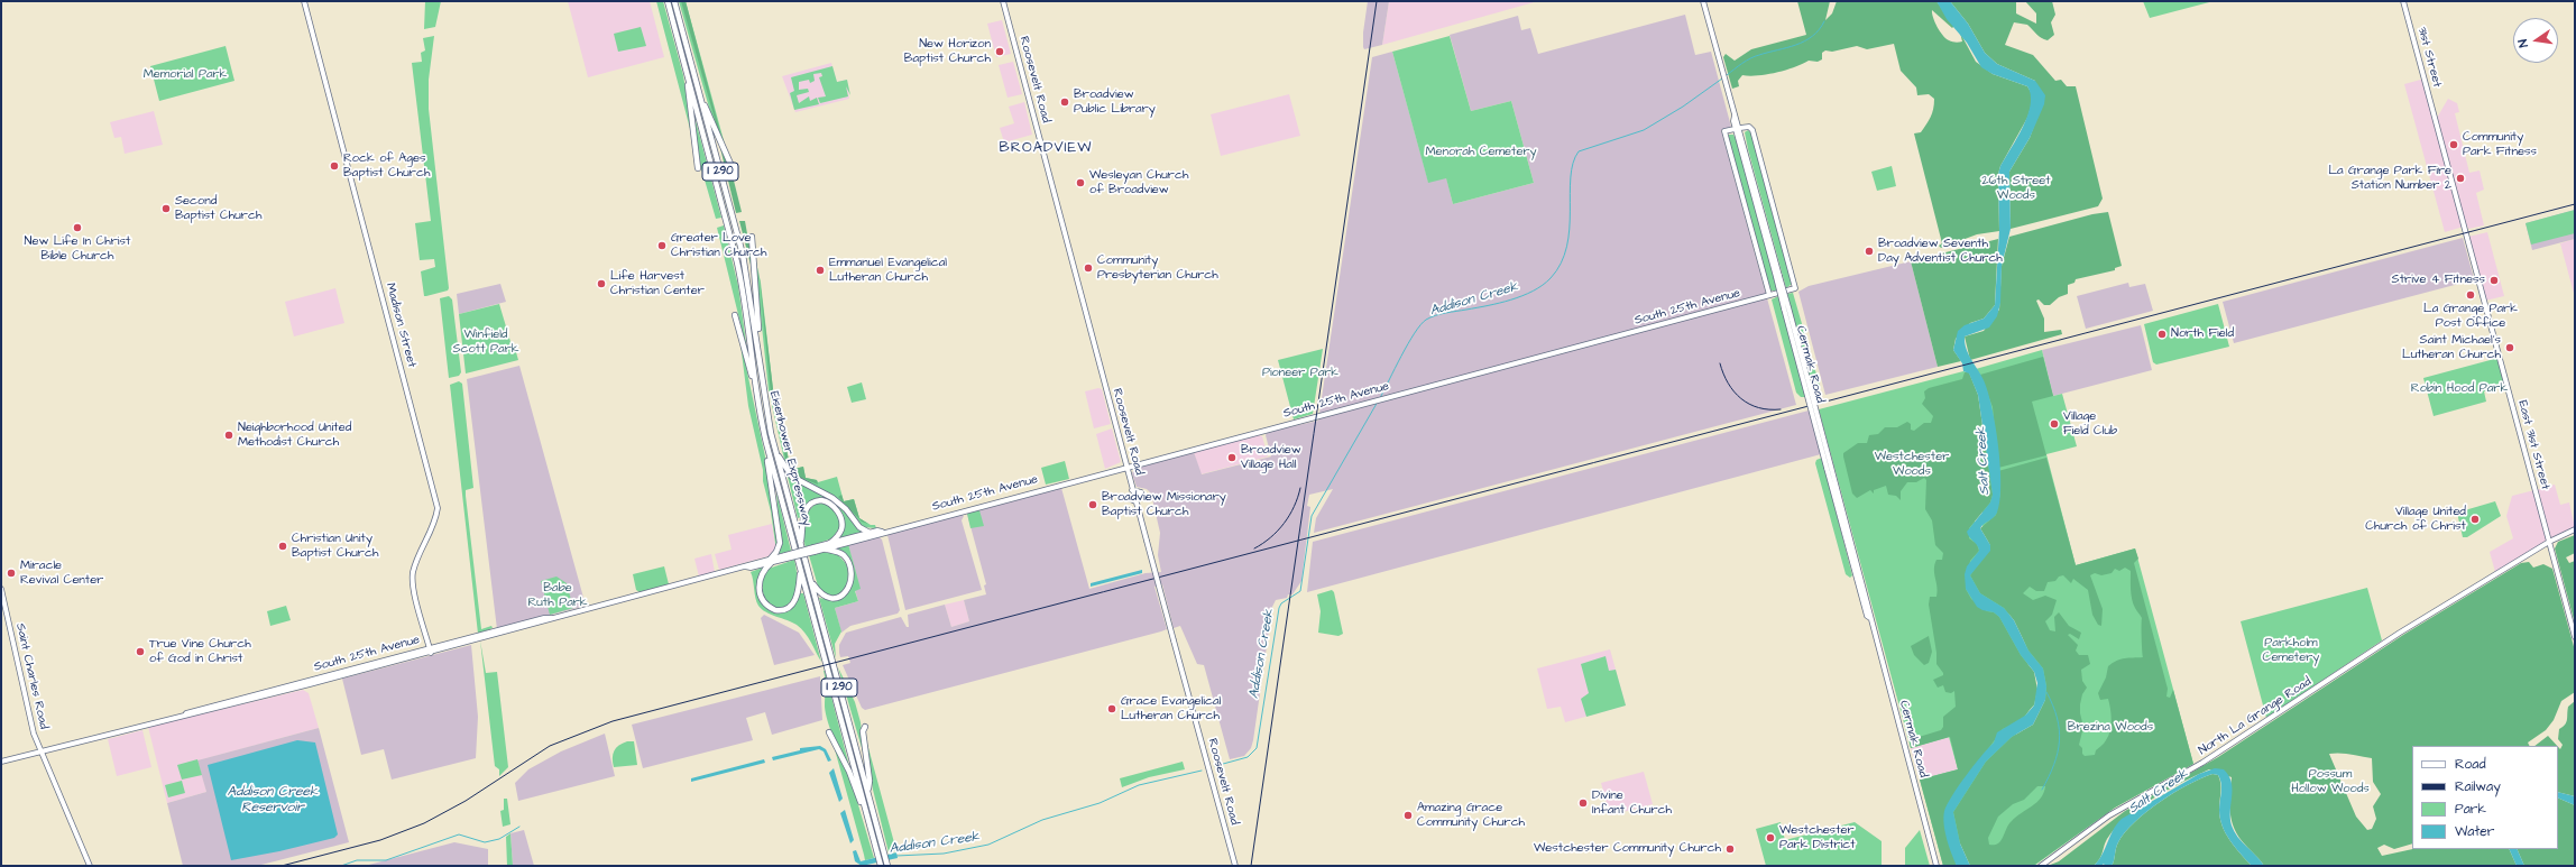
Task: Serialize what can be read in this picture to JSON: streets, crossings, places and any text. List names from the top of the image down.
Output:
{
  "streets": {
    "highway": ["I 290", "Eisenhower Expressway"],
    "main road": [
      "31st Street",
      "Roosevelt Road",
      "South 25th Avenue",
      "Madison Street",
      "Cermak Road",
      "East 31st Street",
      "Saint Charles Road",
      "North La Grange Road"
    ]
  },
  "crossings": [
    ["31st Street", "East 31st Street"],
    ["Roosevelt Road", "South 25th Avenue"],
    ["South 25th Avenue", "Madison Street"],
    ["South 25th Avenue", "Cermak Road"],
    ["South 25th Avenue", "Saint Charles Road"],
    ["East 31st Street", "North La Grange Road"]
  ],
  "districts": ["BROADVIEW"],
  "water": ["Addison Creek", "Salt Creek", "Addison Creek Reservoir"],
  "parks": [
    "Memorial Park",
    "Menorah Cemetery",
    "26th Street Woods",
    "Winfield Scott Park",
    "Pioneer Park",
    "Robin Hood Park",
    "Westchester Woods",
    "Babe Ruth Park",
    "Parkholm Cemetery",
    "Brezina Woods",
    "Possum Hollow Woods"
  ],
  "places": [
    "New Horizon Baptist Church",
    "Broadview Public Library",
    "Community Park Fitness",
    "Rock of Ages Baptist Church",
    "La Grange Park Fire Station Number 2",
    "Wesleyan Church of Broadview",
    "Second Baptist Church",
    "New Life In Christ Bible Church",
    "Greater Love Christian Church",
    "Broadview Seventh Day Adventist Church",
    "Community Presbyterian Church",
    "Emmanuel Evangelical Lutheran Church",
    "Strive 4 Fitness",
    "Life Harvest Christian Center",
    "La Grange Park Post Office",
    "North Field",
    "Saint Michael's Lutheran Church",
    "Village Field Club",
    "Neighborhood United Methodist Church",
    "Broadview Village Hall",
    "Broadview Missionary Baptist Church",
    "Village United Church of Christ",
    "Christian Unity Baptist Church",
    "Miracle Revival Center",
    "True Vine Church of God in Christ",
    "Grace Evangelical Lutheran Church",
    "Divine Infant Church",
    "Amazing Grace Community Church",
    "Westchester Park District",
    "Westchester Community Church"
  ],
  "legend": [
    "Road",
    "Railway",
    "Park",
    "Water"
  ],
  "north": "left"
}
